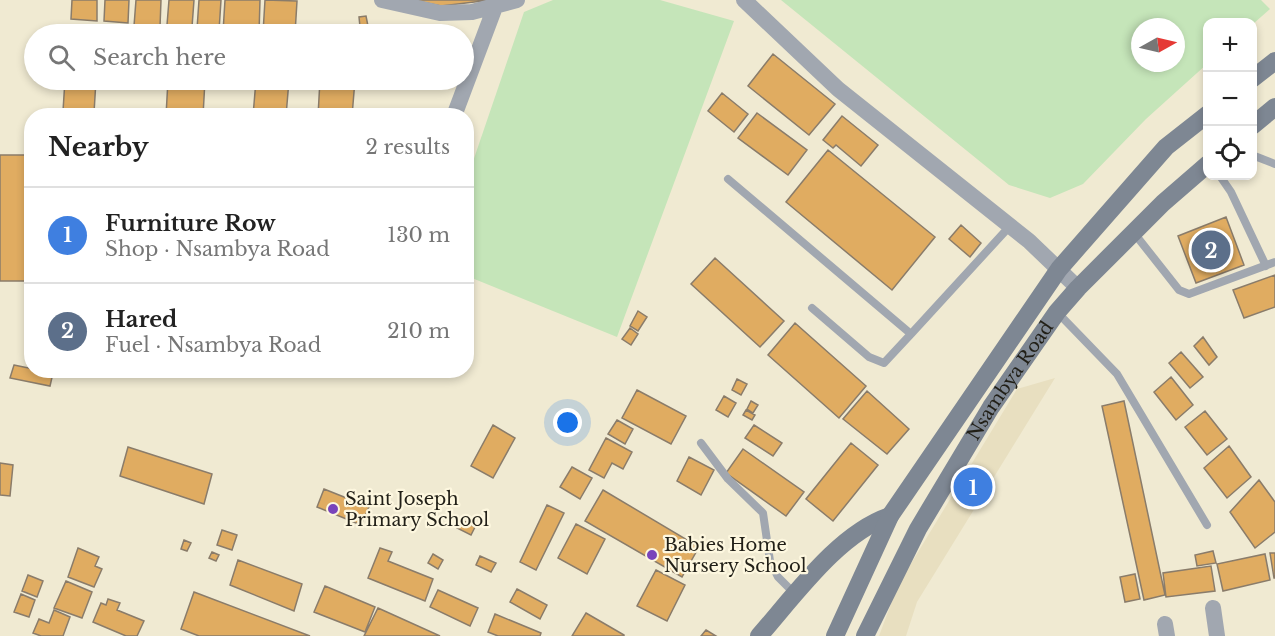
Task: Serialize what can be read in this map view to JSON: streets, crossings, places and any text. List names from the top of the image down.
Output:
{
  "streets": {
    "main road": ["Nsambya Road"]
  },
  "places": ["Saint Joseph Primary School", "Babies Home Nursery School"],
  "north": "right",
  "page": {
    "map_buttons": ["+", "−"],
    "search": "Search here",
    "heading": ["Nearby", "2 results"],
    "list": [
      {
        "mark": "1",
        "name": "Furniture Row",
        "note": "Shop · Nsambya Road",
        "value": "130 m"
      },
      {
        "mark": "2",
        "name": "Hared",
        "note": "Fuel · Nsambya Road",
        "value": "210 m"
      }
    ],
    "pins": ["2", "1"]
  }
}
